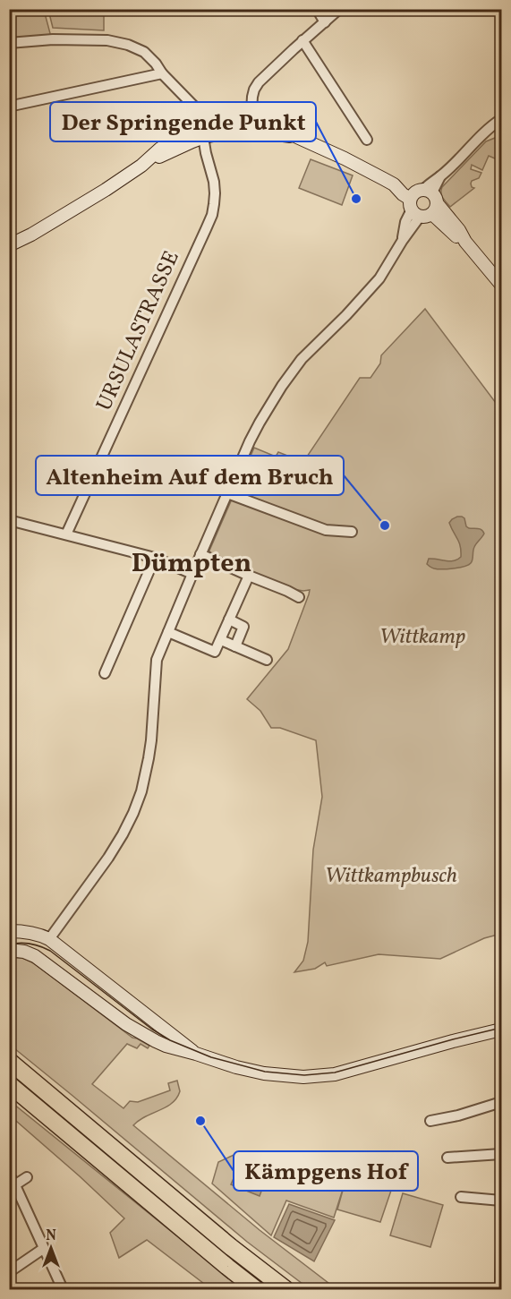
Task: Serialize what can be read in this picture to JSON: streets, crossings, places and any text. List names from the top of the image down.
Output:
{
  "streets": {
    "street": ["URSULASTRASSE"]
  },
  "districts": ["Dümpten"],
  "parks": ["Wittkamp", "Wittkampbusch"],
  "places": ["Der Springende Punkt", "Altenheim Auf dem Bruch", "Kämpgens Hof"],
  "north": "top"
}
